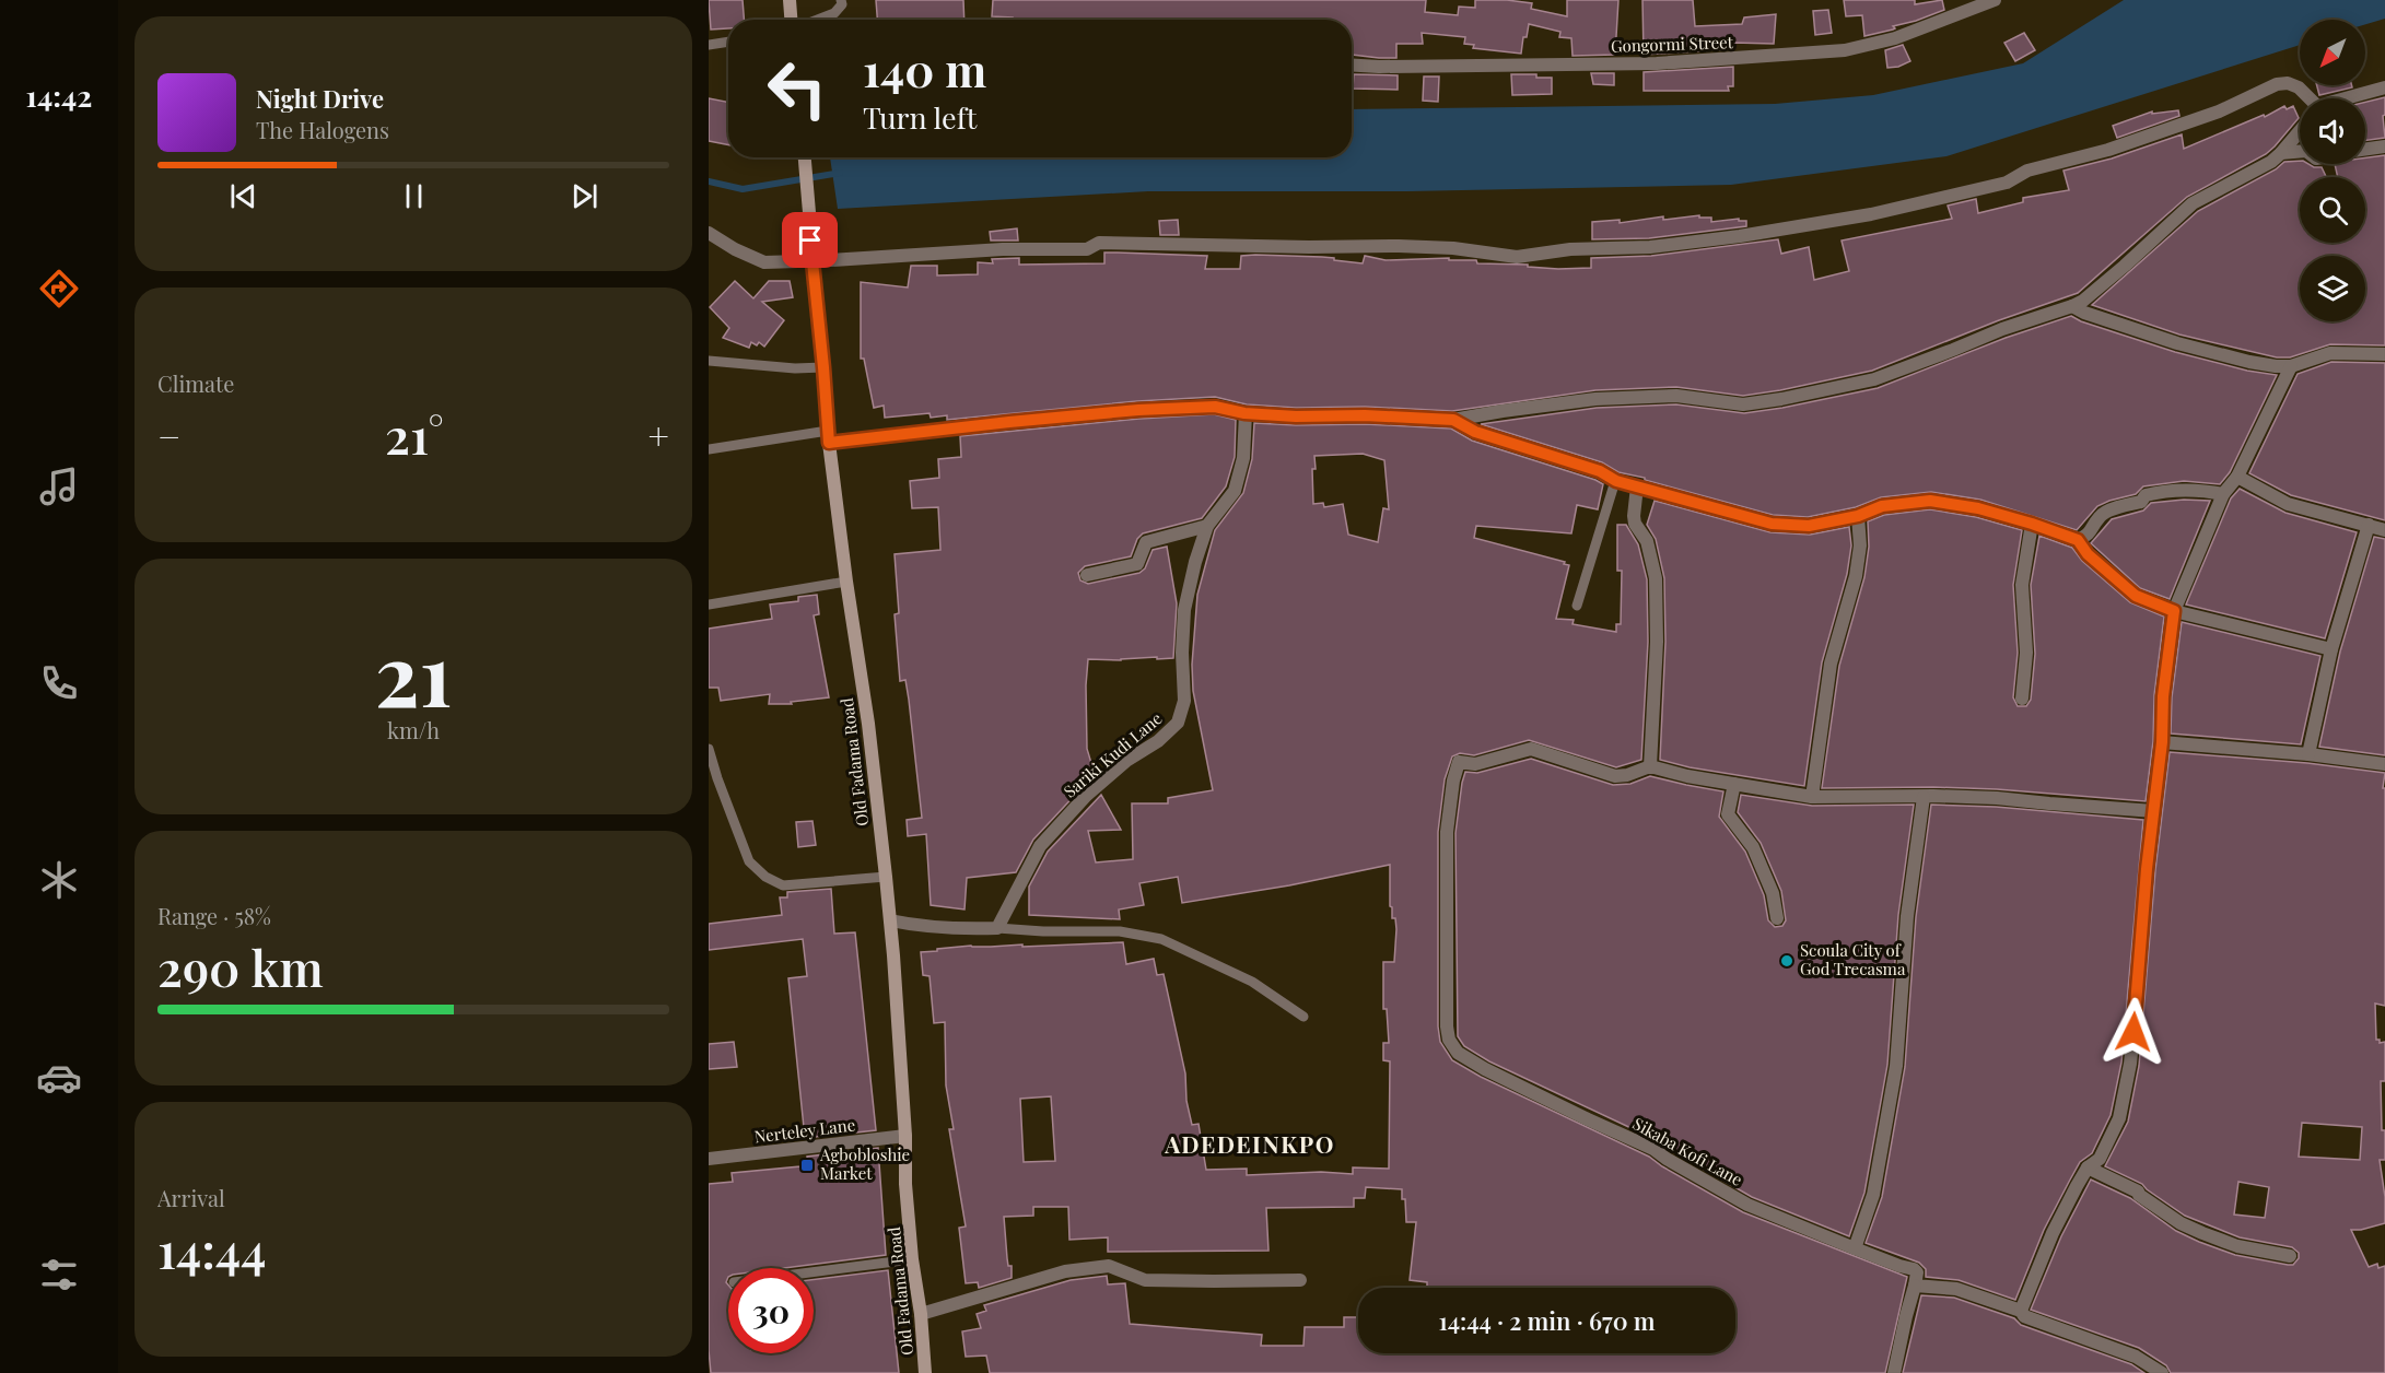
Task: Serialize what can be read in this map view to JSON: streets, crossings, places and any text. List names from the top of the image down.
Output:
{
  "streets": {
    "street": [
      "Gongormi Street",
      "Sariki Kudi Lane",
      "Old Fadama Road",
      "Nerteley Lane",
      "Sikaba Kofi Lane"
    ]
  },
  "crossings": [
    ["Old Fadama Road", "Nerteley Lane"]
  ],
  "districts": ["ADEDEINKPO"],
  "places": {
    "other": ["Scoula City of God Trecasma"],
    "transit": ["Agbobloshie Market"]
  },
  "north": "bottom left",
  "page": {
    "tabs": "14:42",
    "turn": ["140 m", "Turn left"],
    "song": ["Night Drive", "The Halogens"],
    "tile": [
      "Climate",
      ["21", "km/h"],
      ["Range · 58%", "290 km"],
      ["Arrival", "14:44"]
    ],
    "heat": ["−", "21°", "+"],
    "limit": "30",
    "trip": "14:44 · 2 min · 670 m"
  }
}
